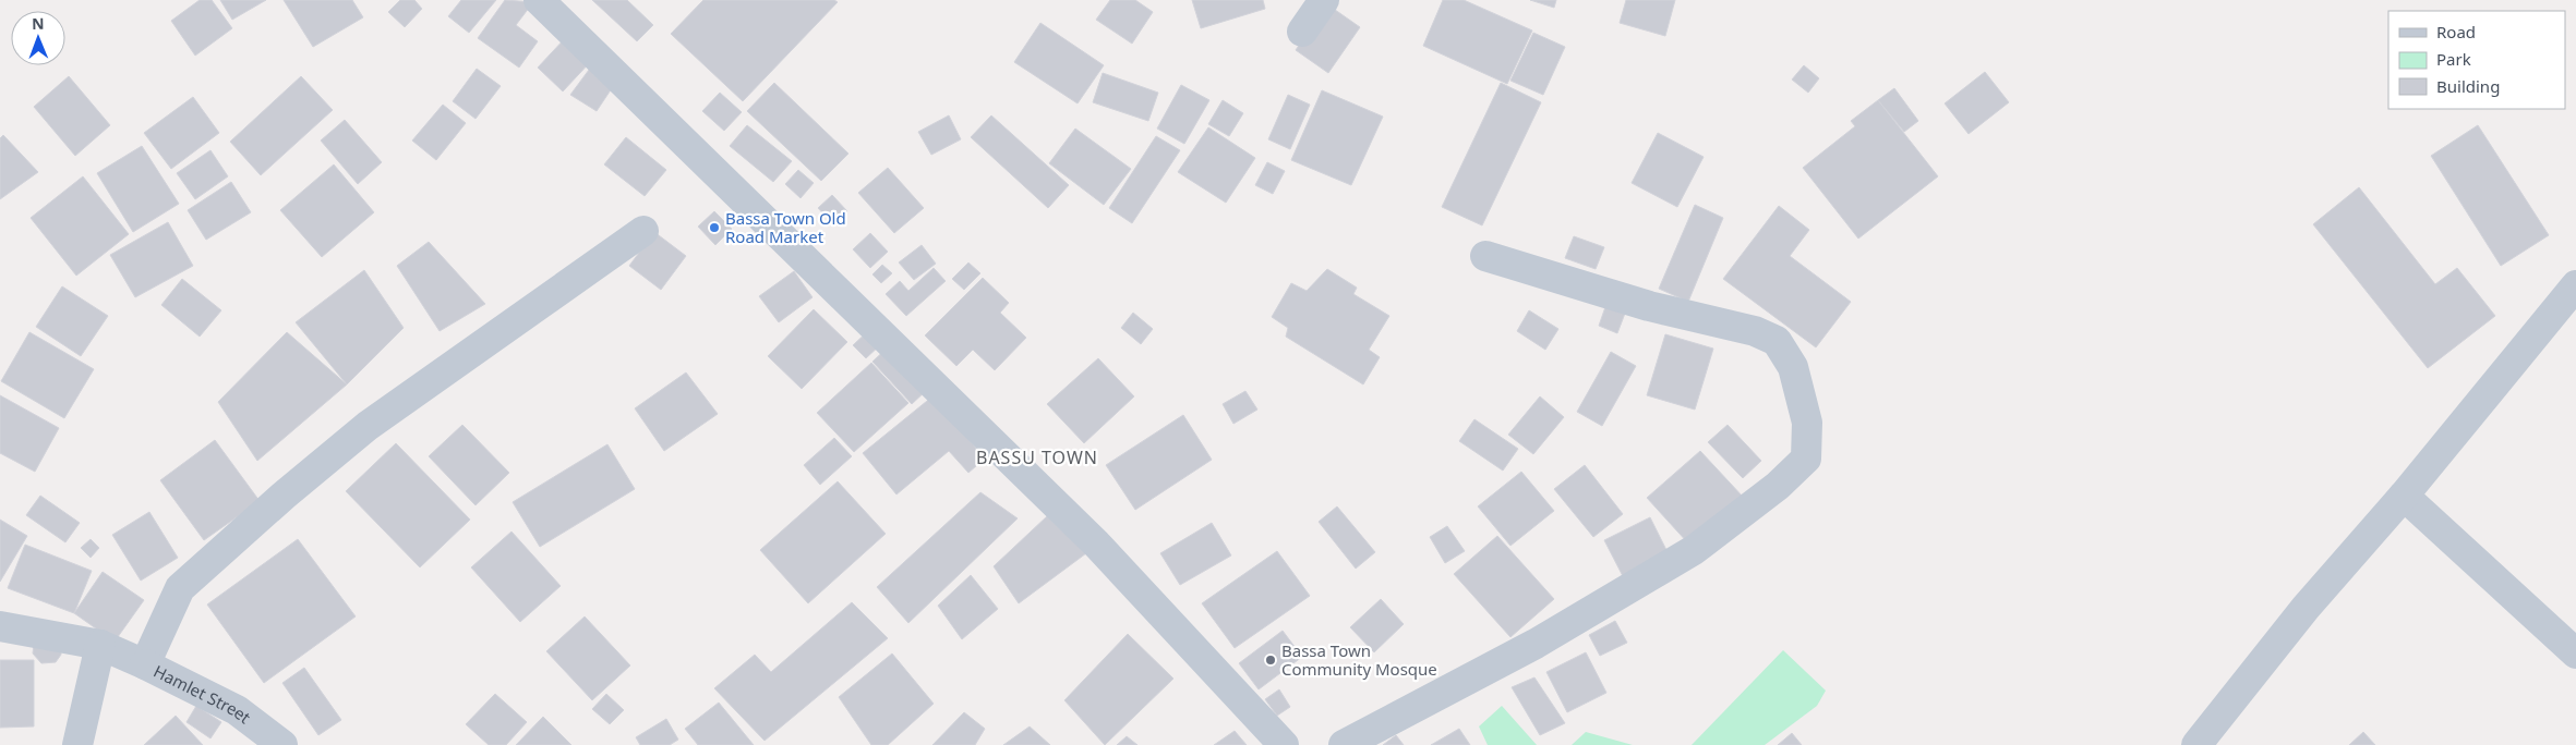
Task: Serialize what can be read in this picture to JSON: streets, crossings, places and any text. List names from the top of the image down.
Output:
{
  "streets": {
    "street": ["Hamlet Street"]
  },
  "districts": ["BASSU TOWN"],
  "places": ["Bassa Town Old Road Market", "Bassa Town Community Mosque"],
  "legend": ["Road", "Park", "Building"],
  "north": "top"
}
